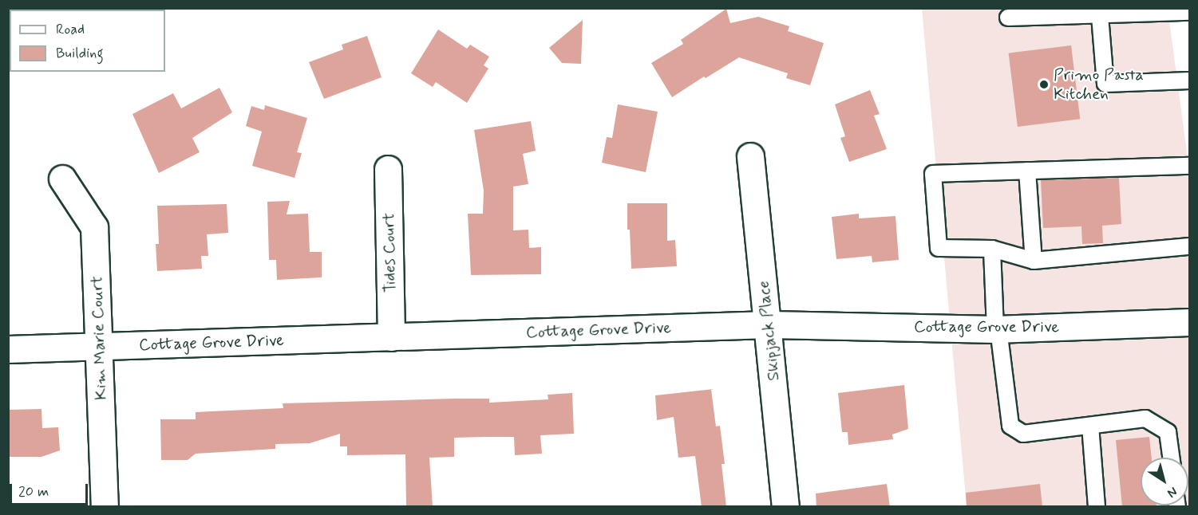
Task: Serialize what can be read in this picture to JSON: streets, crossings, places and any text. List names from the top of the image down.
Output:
{
  "streets": {
    "street": [
      "Tides Court",
      "Cottage Grove Drive",
      "Skipjack Place",
      "Kim Marie Court"
    ]
  },
  "crossings": [
    ["Tides Court", "Cottage Grove Drive"],
    ["Cottage Grove Drive", "Skipjack Place"],
    ["Cottage Grove Drive", "Kim Marie Court"]
  ],
  "places": ["Primo Pasta Kitchen"],
  "legend": ["Road", "Building"],
  "scale_bar": "20 m",
  "north": "bottom right"
}
